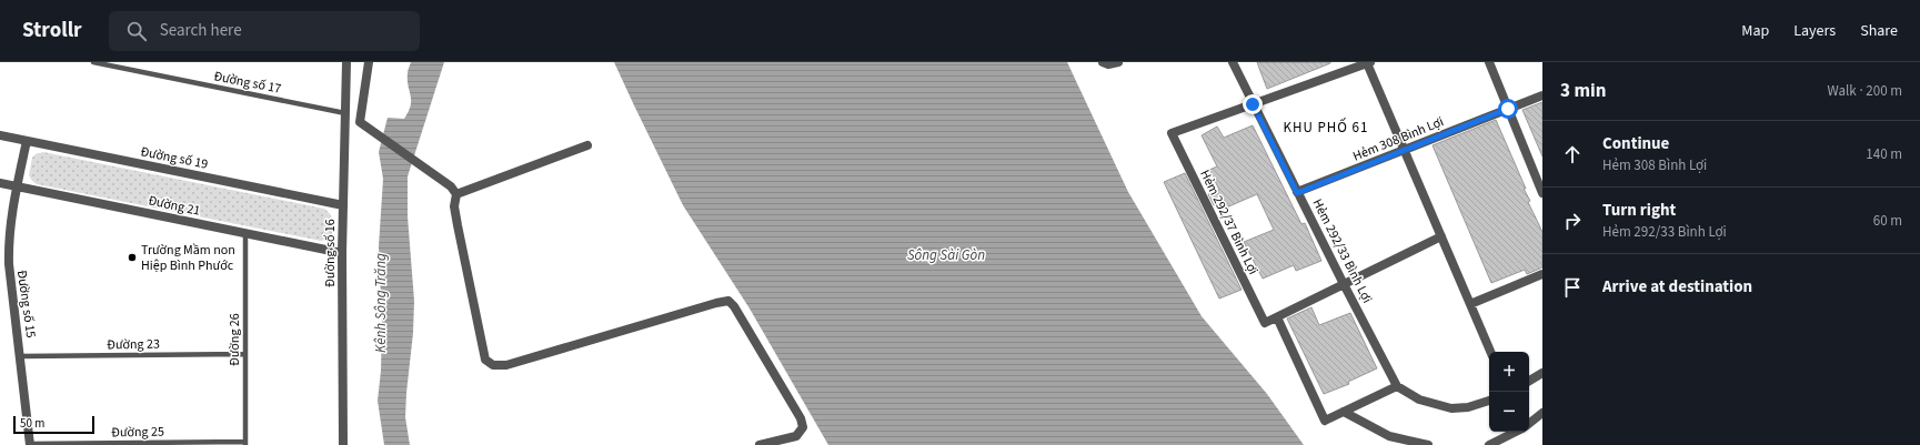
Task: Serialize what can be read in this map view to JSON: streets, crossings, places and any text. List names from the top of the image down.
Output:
{
  "streets": {
    "street": [
      "Hẻm 308 Bình Lợi",
      "Đường số 19",
      "Đường 21",
      "Hẻm 292/37 Bình Lợi",
      "Hẻm 292/33 Bình Lợi",
      "Đường số 16",
      "Đường số 15"
    ],
    "lane": [
      "Đường số 17",
      "Đường 26",
      "Đường 23",
      "Đường 25"
    ]
  },
  "crossings": [
    ["Đường số 17", "Đường số 16"],
    ["Hẻm 308 Bình Lợi", "Hẻm 292/33 Bình Lợi"],
    ["Đường số 19", "Đường số 16"],
    ["Đường số 19", "Đường số 15"],
    ["Đường 21", "Đường số 16"],
    ["Đường 21", "Đường số 15"],
    ["Đường 21", "Đường 26"],
    ["Hẻm 292/37 Bình Lợi", "Hẻm 292/33 Bình Lợi"],
    ["Đường số 15", "Đường 23"],
    ["Đường số 15", "Đường 25"],
    ["Đường 26", "Đường 23"],
    ["Đường 26", "Đường 25"]
  ],
  "districts": ["KHU PHỐ 61"],
  "water": ["Sông Sài Gòn", "Kênh Sông Trăng"],
  "places": ["Trường Mầm non Hiệp Bình Phước"],
  "scale_bar": "50 m",
  "page": {
    "header": "Strollr",
    "search": "Search here",
    "nav": ["Map", "Layers", "Share"],
    "heading": ["3 min", "Walk · 200 m"],
    "list": [
      ["Continue", "Hẻm 308 Bình Lợi", "140 m"],
      ["Turn right", "Hẻm 292/33 Bình Lợi", "60 m"],
      "Arrive at destination"
    ],
    "map_buttons": ["+", "−"],
    "scale": "50 m"
  }
}
